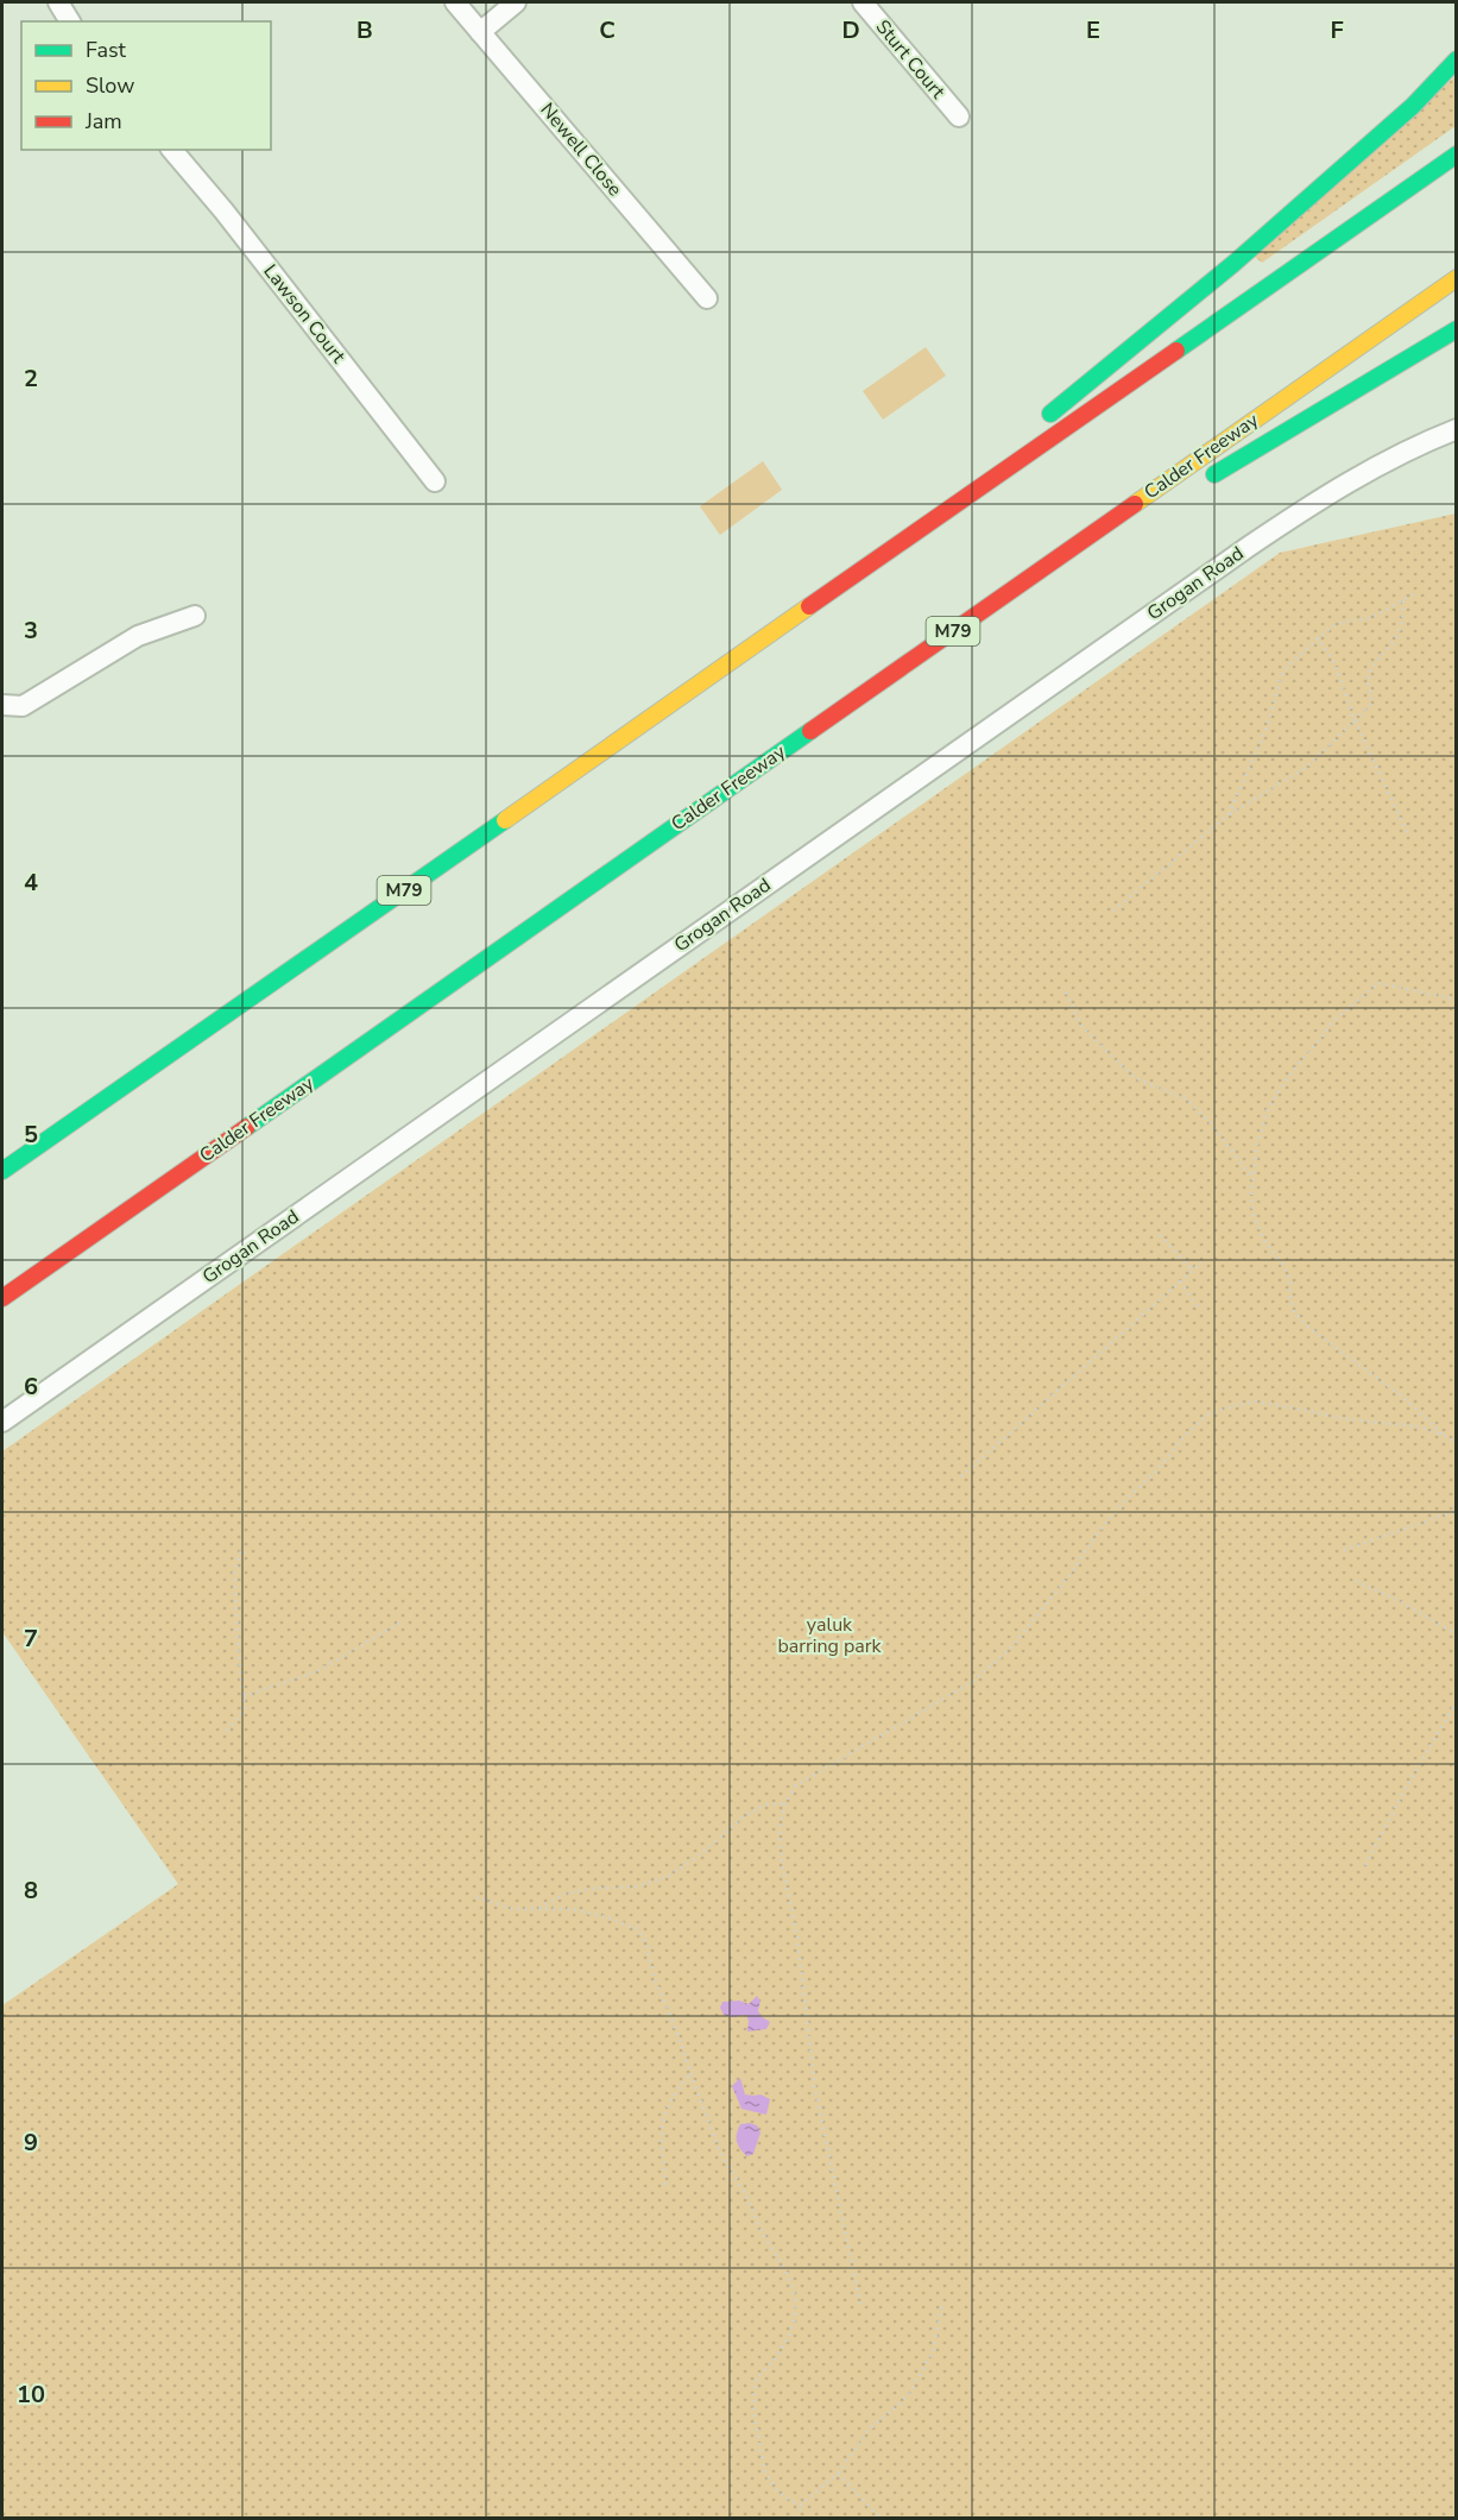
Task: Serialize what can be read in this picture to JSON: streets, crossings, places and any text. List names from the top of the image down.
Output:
{
  "streets": {
    "highway": ["Calder Freeway", "M79"],
    "street": [
      "Sturt Court",
      "Newell Close",
      "Lawson Court",
      "Grogan Road"
    ]
  },
  "parks": ["yaluk barring park"],
  "legend": ["Fast", "Slow", "Jam"],
  "grid": {
    "columns": [
      "B",
      "C",
      "D",
      "E",
      "F"
    ],
    "rows": [
      "2",
      "3",
      "4",
      "5",
      "6",
      "7",
      "8",
      "9",
      "10"
    ]
  }
}
